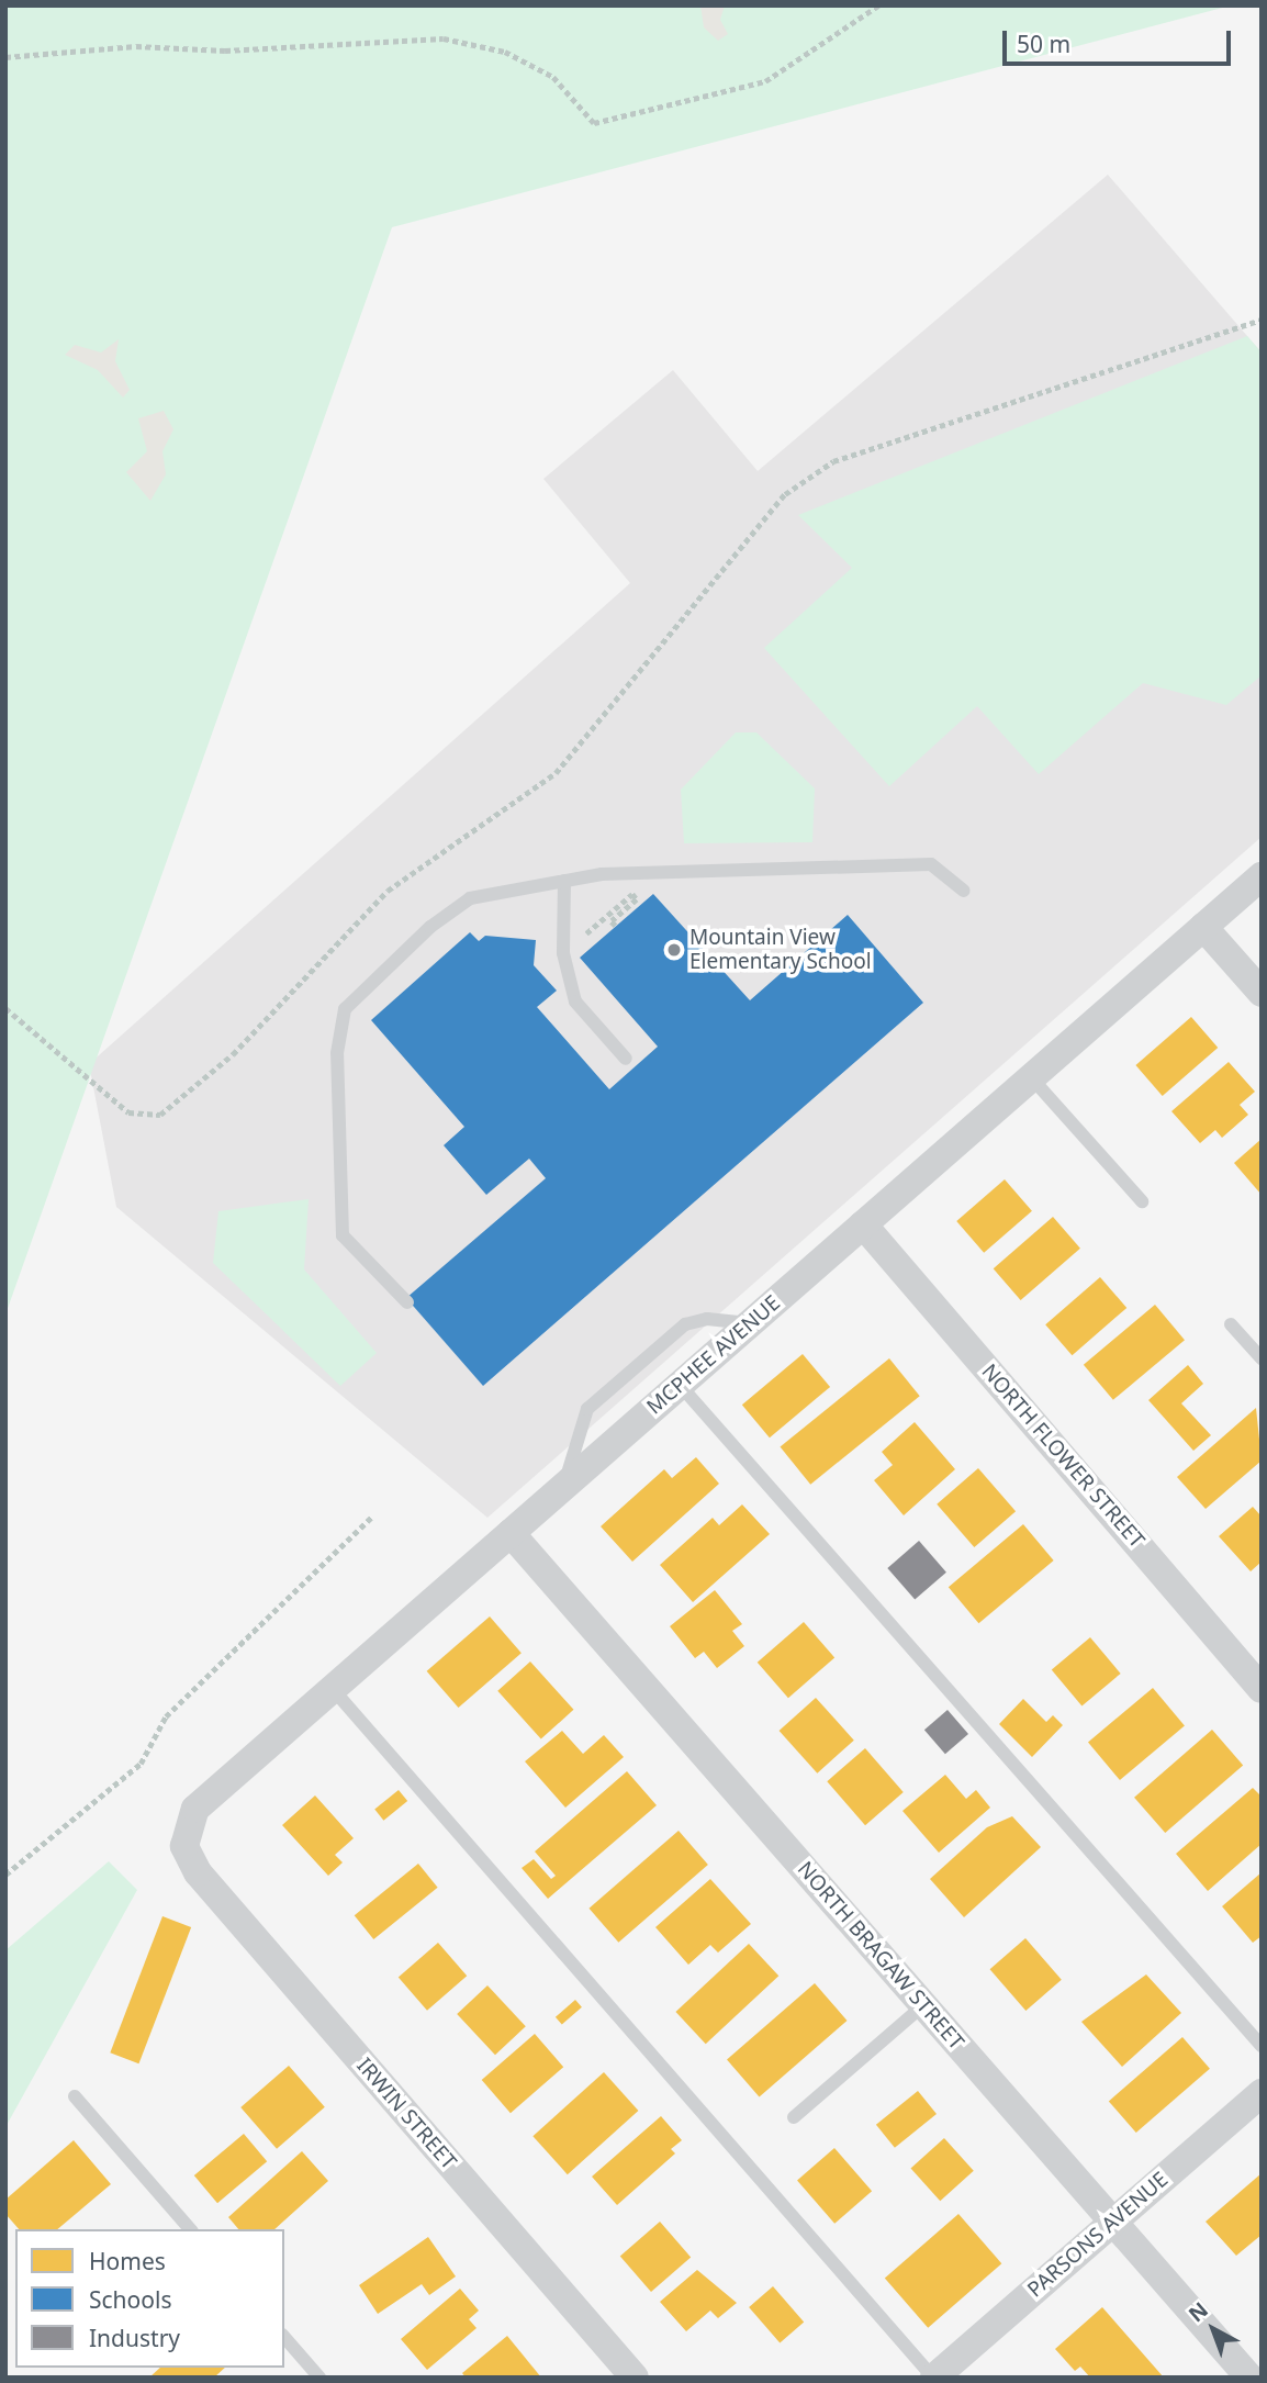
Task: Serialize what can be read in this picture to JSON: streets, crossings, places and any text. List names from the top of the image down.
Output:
{
  "streets": {
    "street": [
      "MCPHEE AVENUE",
      "NORTH FLOWER STREET",
      "NORTH BRAGAW STREET",
      "IRWIN STREET",
      "PARSONS AVENUE"
    ]
  },
  "crossings": [
    ["MCPHEE AVENUE", "NORTH FLOWER STREET"],
    ["MCPHEE AVENUE", "NORTH BRAGAW STREET"],
    ["MCPHEE AVENUE", "IRWIN STREET"],
    ["NORTH BRAGAW STREET", "PARSONS AVENUE"]
  ],
  "places": ["Mountain View Elementary School"],
  "legend": ["Homes", "Schools", "Industry"],
  "scale_bar": "50 m",
  "north": "top left"
}
